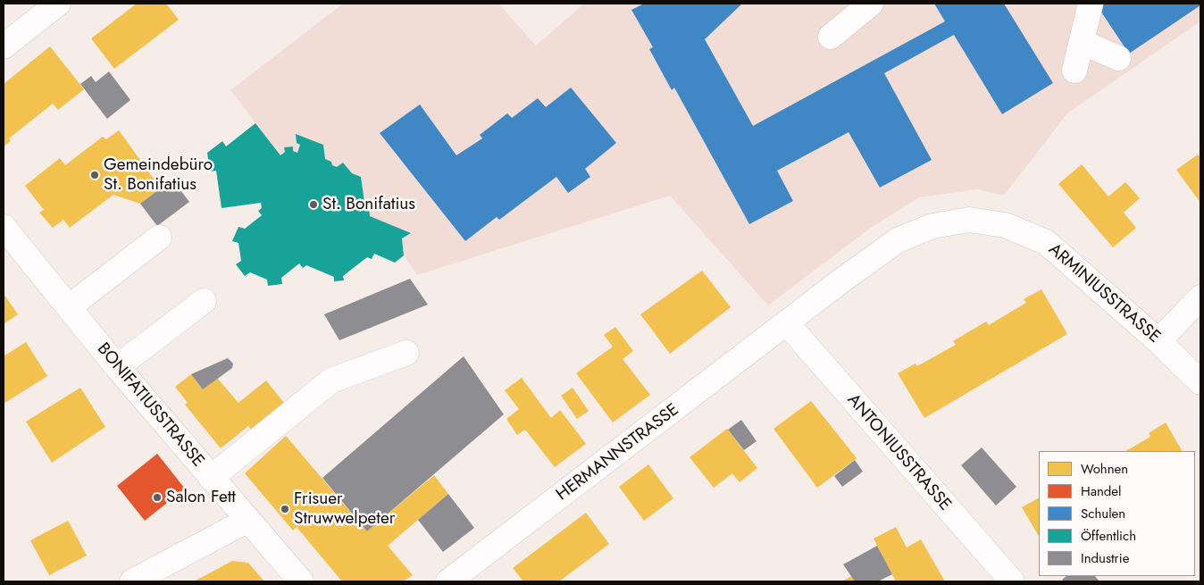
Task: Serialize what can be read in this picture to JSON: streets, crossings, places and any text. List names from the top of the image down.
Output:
{
  "streets": {
    "street": [
      "ARMINIUSSTRASSE",
      "BONIFATIUSSTRASSE",
      "HERMANNSTRASSE",
      "ANTONIUSSTRASSE"
    ]
  },
  "crossings": [
    ["ARMINIUSSTRASSE", "HERMANNSTRASSE"],
    ["ARMINIUSSTRASSE", "ANTONIUSSTRASSE"],
    ["HERMANNSTRASSE", "ANTONIUSSTRASSE"]
  ],
  "places": [
    "Gemeindebüro St. Bonifatius",
    "St. Bonifatius",
    "Salon Fett",
    "Frisuer Struwwelpeter"
  ],
  "legend": [
    "Wohnen",
    "Handel",
    "Schulen",
    "Öffentlich",
    "Industrie"
  ]
}
